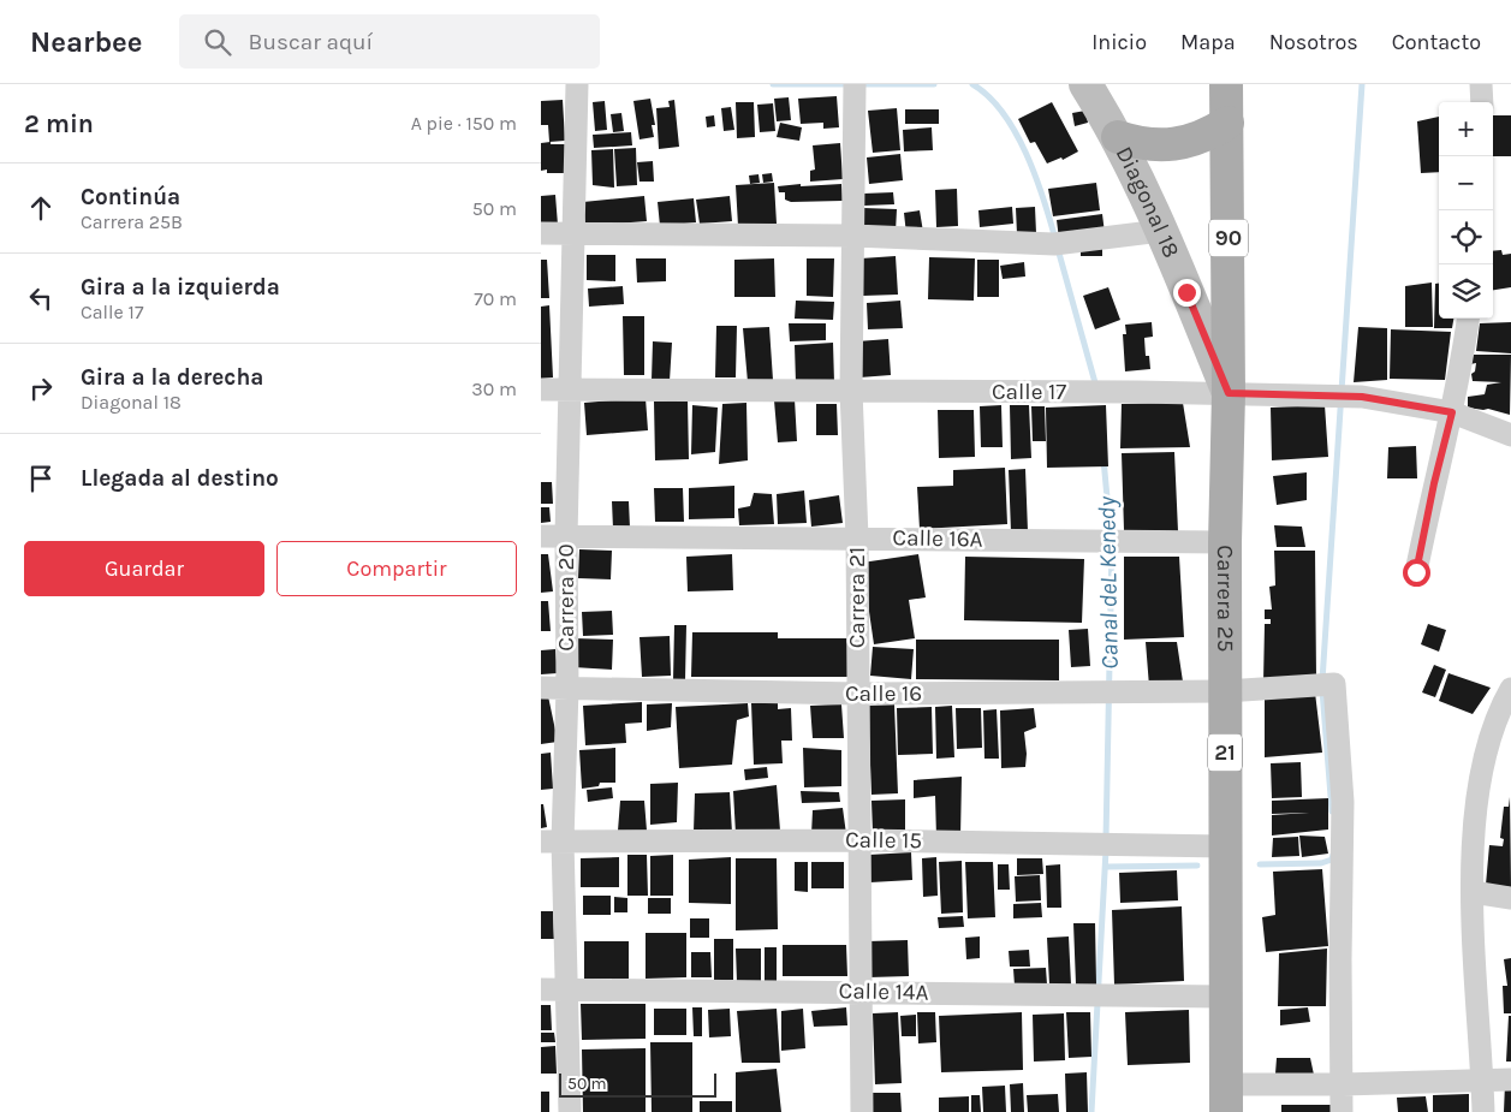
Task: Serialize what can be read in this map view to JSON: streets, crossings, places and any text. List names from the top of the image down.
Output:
{
  "streets": {
    "main road": [
      "Diagonal 18",
      "90",
      "Carrera 25",
      "21"
    ],
    "street": [
      "Calle 17",
      "Calle 16A",
      "Carrera 20",
      "Carrera 21",
      "Calle 16",
      "Calle 15",
      "Calle 14A"
    ]
  },
  "crossings": [
    ["Diagonal 18", "Calle 17"],
    ["Diagonal 18", "Carrera 25"],
    ["Calle 17", "Carrera 20"],
    ["Calle 17", "Carrera 21"],
    ["Calle 17", "Carrera 25"],
    ["Calle 16A", "Carrera 20"],
    ["Calle 16A", "Carrera 21"],
    ["Calle 16A", "Carrera 25"],
    ["Carrera 20", "Calle 16"],
    ["Carrera 20", "Calle 15"],
    ["Carrera 20", "Calle 14A"],
    ["Carrera 21", "Calle 16"],
    ["Carrera 21", "Calle 15"],
    ["Carrera 21", "Calle 14A"],
    ["Carrera 25", "Calle 16"],
    ["Carrera 25", "Calle 15"],
    ["Carrera 25", "Calle 14A"]
  ],
  "water": ["Canal deL Kenedy"],
  "scale_bar": "50 m",
  "page": {
    "header": "Nearbee",
    "search": "Buscar aquí",
    "nav": [
      "Inicio",
      "Mapa",
      "Nosotros",
      "Contacto"
    ],
    "heading": ["2 min", "A pie · 150 m"],
    "map_buttons": ["+", "−"],
    "list": [
      ["Continúa", "Carrera 25B", "50 m"],
      ["Gira a la izquierda", "Calle 17", "70 m"],
      ["Gira a la derecha", "Diagonal 18", "30 m"],
      "Llegada al destino"
    ],
    "buttons": ["Guardar", "Compartir"],
    "scale": "50 m"
  }
}
